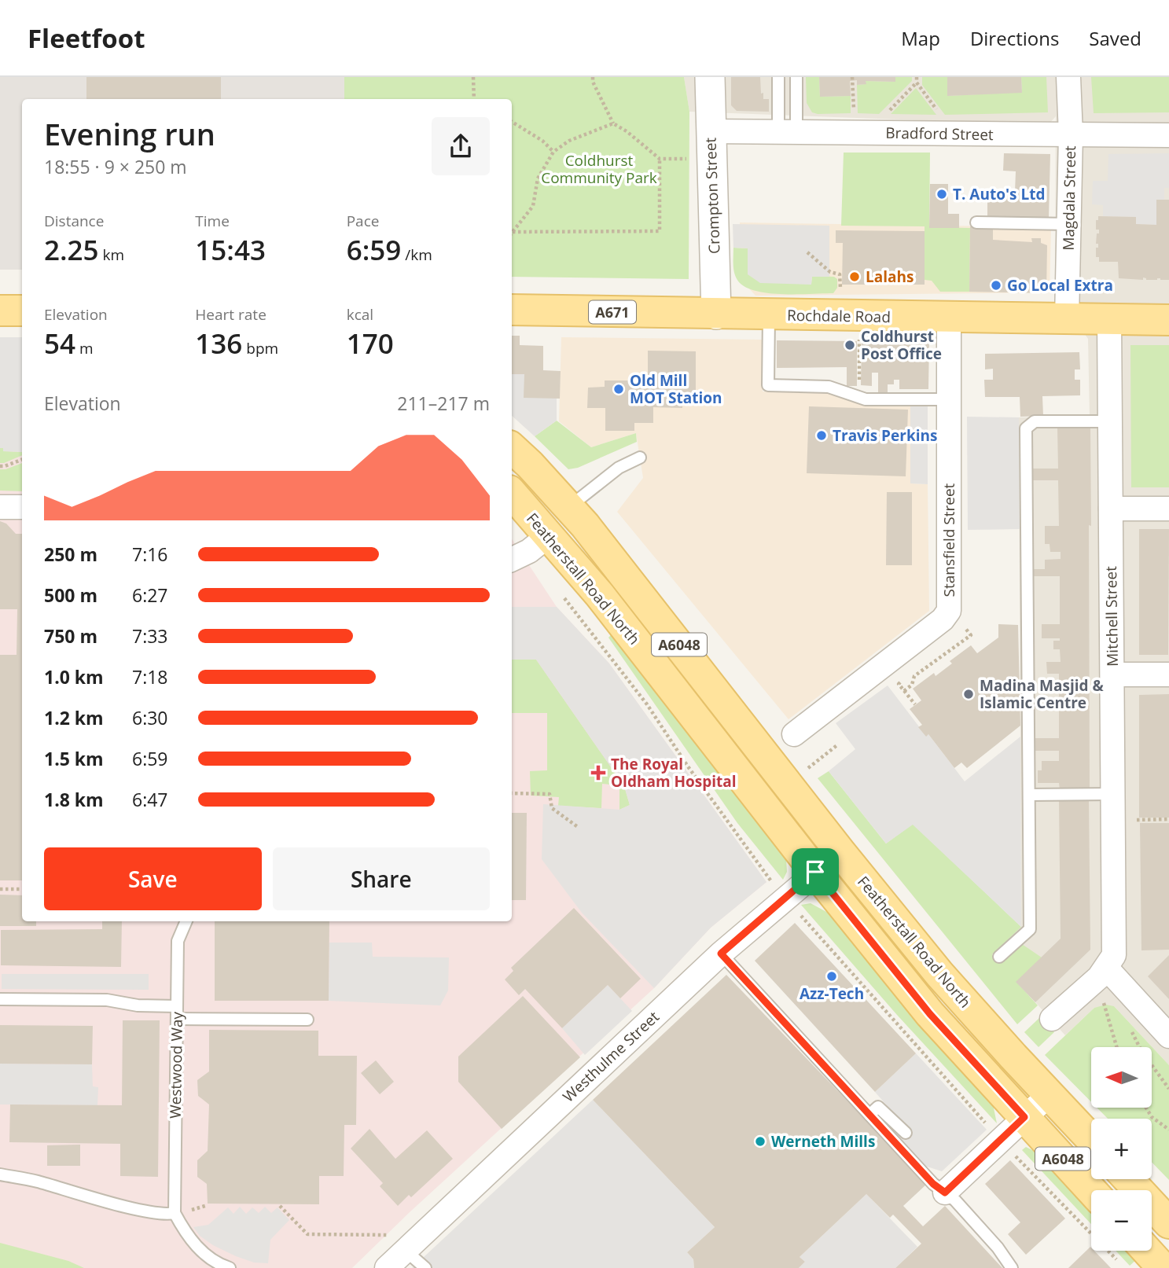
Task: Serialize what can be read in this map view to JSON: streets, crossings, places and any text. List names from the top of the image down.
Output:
{
  "streets": {
    "main road": [
      "A671",
      "Rochdale Road",
      "Featherstall Road North",
      "A6048"
    ],
    "street": [
      "Bradford Street",
      "Crompton Street",
      "Magdala Street",
      "Stansfield Street",
      "Mitchell Street",
      "Westhulme Street"
    ],
    "lane": ["Westwood Way"]
  },
  "crossings": [
    ["Bradford Street", "Crompton Street"],
    ["Bradford Street", "Magdala Street"],
    ["Crompton Street", "Rochdale Road"],
    ["Magdala Street", "Rochdale Road"],
    ["Rochdale Road", "Stansfield Street"],
    ["Rochdale Road", "Mitchell Street"],
    ["Featherstall Road North", "Westhulme Street"]
  ],
  "parks": ["Coldhurst Community Park"],
  "places": {
    "other": [
      "T. Auto's Ltd",
      "Lalahs",
      "Go Local Extra",
      "Coldhurst Post Office",
      "Old Mill MOT Station",
      "Travis Perkins",
      "Madina Masjid & Islamic Centre",
      "Azz-Tech",
      "Werneth Mills"
    ],
    "health": ["The Royal Oldham Hospital"]
  },
  "north": "left",
  "page": {
    "header": "Fleetfoot",
    "nav": ["Map", "Directions", "Saved"],
    "heading": ["Evening run", "18:55 · 9 × 250 m"],
    "stats": [
      ["Distance", "2.25 km"],
      ["Time", "15:43"],
      ["Pace", "6:59 /km"],
      ["Elevation", "54 m"],
      ["Heart rate", "136 bpm"],
      ["kcal", "170"]
    ],
    "chart": ["Elevation", "211–217 m"],
    "list": [
      {
        "name": "250 m",
        "note": "7:16"
      },
      {
        "name": "500 m",
        "note": "6:27"
      },
      {
        "name": "750 m",
        "note": "7:33"
      },
      {
        "name": "1.0 km",
        "note": "7:18"
      },
      {
        "name": "1.2 km",
        "note": "6:30"
      },
      {
        "name": "1.5 km",
        "note": "6:59"
      },
      {
        "name": "1.8 km",
        "note": "6:47"
      }
    ],
    "buttons": ["Save", "Share"],
    "map_buttons": ["+", "−"]
  }
}
